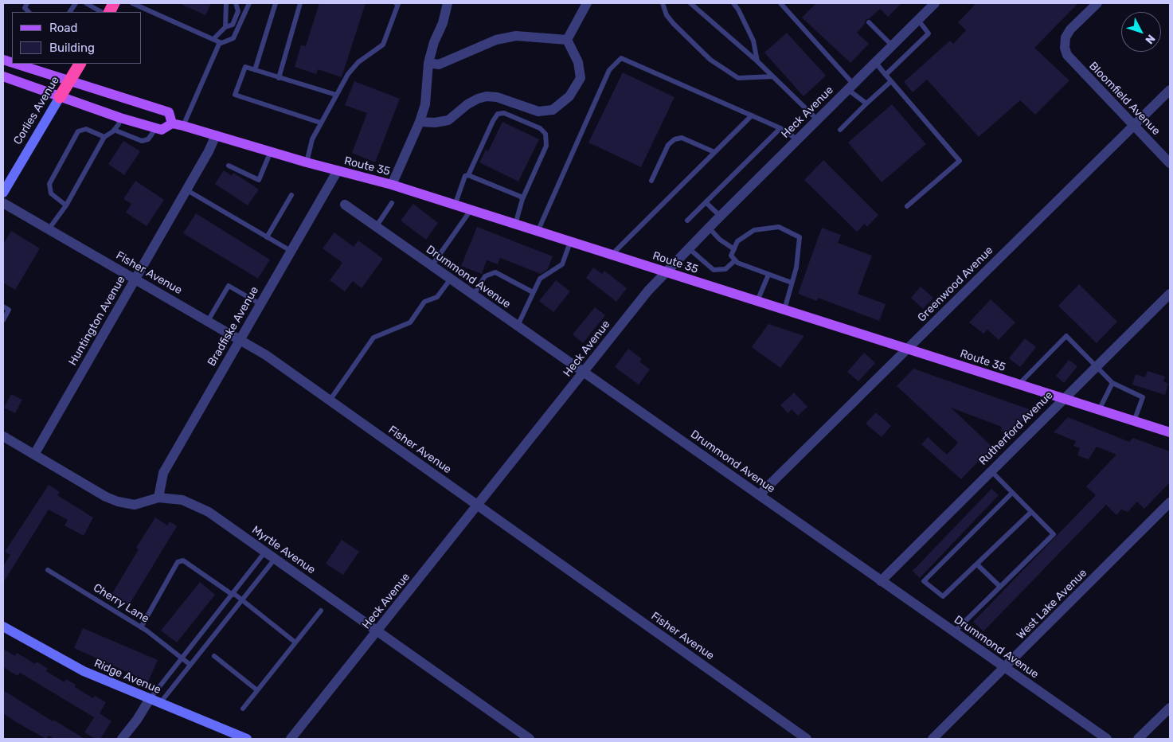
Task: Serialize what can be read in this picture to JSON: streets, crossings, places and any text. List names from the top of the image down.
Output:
{
  "streets": {
    "highway": ["Corlies Avenue"],
    "main road": ["Route 35"],
    "street": [
      "Bloomfield Avenue",
      "Heck Avenue",
      "Fisher Avenue",
      "Drummond Avenue",
      "Greenwood Avenue",
      "Huntington Avenue",
      "Bradfiske Avenue",
      "Rutherford Avenue",
      "Myrtle Avenue",
      "West Lake Avenue",
      "Ridge Avenue"
    ],
    "lane": ["Cherry Lane"]
  },
  "crossings": [
    ["Bloomfield Avenue", "Greenwood Avenue"],
    ["Heck Avenue", "Route 35"],
    ["Heck Avenue", "Fisher Avenue"],
    ["Heck Avenue", "Drummond Avenue"],
    ["Heck Avenue", "Myrtle Avenue"],
    ["Route 35", "Greenwood Avenue"],
    ["Route 35", "Huntington Avenue"],
    ["Route 35", "Bradfiske Avenue"],
    ["Route 35", "Rutherford Avenue"],
    ["Fisher Avenue", "Huntington Avenue"],
    ["Fisher Avenue", "Bradfiske Avenue"],
    ["Drummond Avenue", "Greenwood Avenue"],
    ["Drummond Avenue", "Rutherford Avenue"],
    ["Drummond Avenue", "West Lake Avenue"],
    ["Huntington Avenue", "Myrtle Avenue"],
    ["Bradfiske Avenue", "Myrtle Avenue"]
  ],
  "legend": ["Road", "Building"],
  "north": "bottom right"
}
